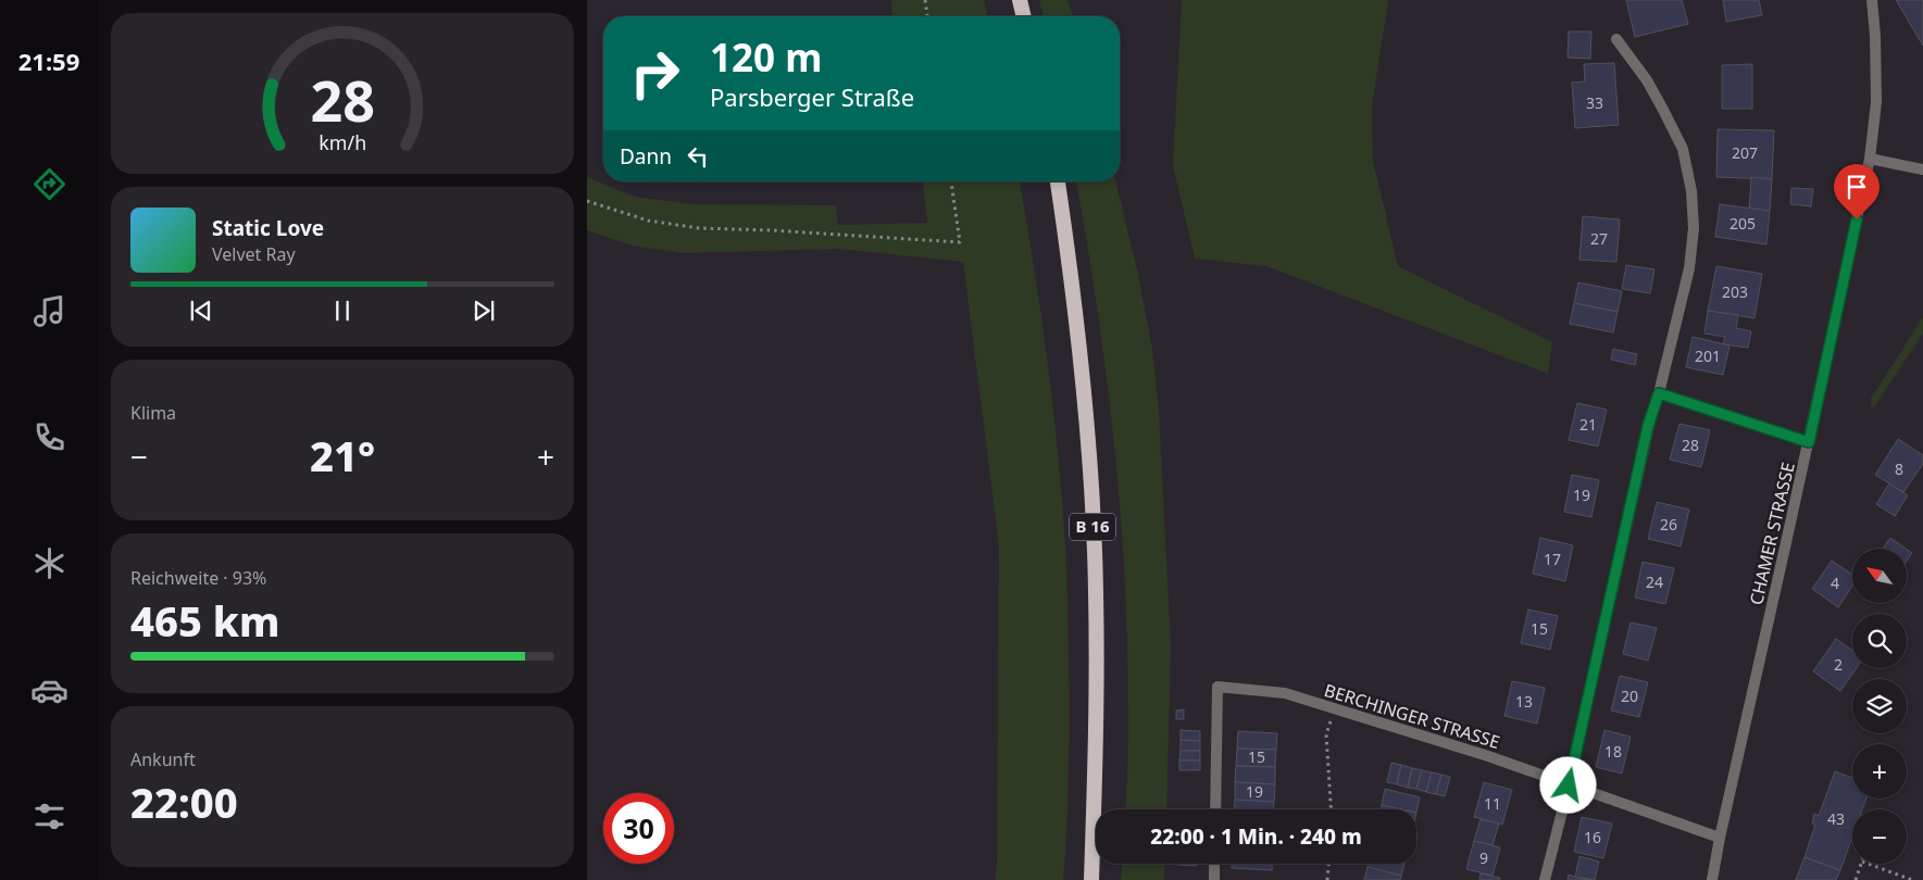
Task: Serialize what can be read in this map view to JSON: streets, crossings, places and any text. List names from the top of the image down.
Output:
{
  "streets": {
    "highway": ["B 16"],
    "street": ["CHAMER STRASSE", "BERCHINGER STRASSE"]
  },
  "crossings": [
    ["CHAMER STRASSE", "BERCHINGER STRASSE"]
  ],
  "house_numbers": [
    "33",
    "207",
    "205",
    "27",
    "203",
    "201",
    "21",
    "28",
    "8",
    "19",
    "26",
    "17",
    "24",
    "4",
    "15",
    "2",
    "20",
    "13",
    "18",
    "15",
    "19",
    "11",
    "43",
    "16",
    "9"
  ],
  "north": "top left",
  "page": {
    "tabs": "21:59",
    "turn": ["120 m", "Parsberger Straße"],
    "then": "Dann",
    "song": ["Static Love", "Velvet Ray"],
    "tile": [
      "Klima",
      ["Reichweite · 93%", "465 km"],
      ["Ankunft", "22:00"]
    ],
    "heat": ["−", "21°", "+"],
    "map_buttons": ["+", "−"],
    "limit": "30",
    "trip": "22:00 · 1 Min. · 240 m",
    "gauge": ["28", "km/h"]
  }
}
